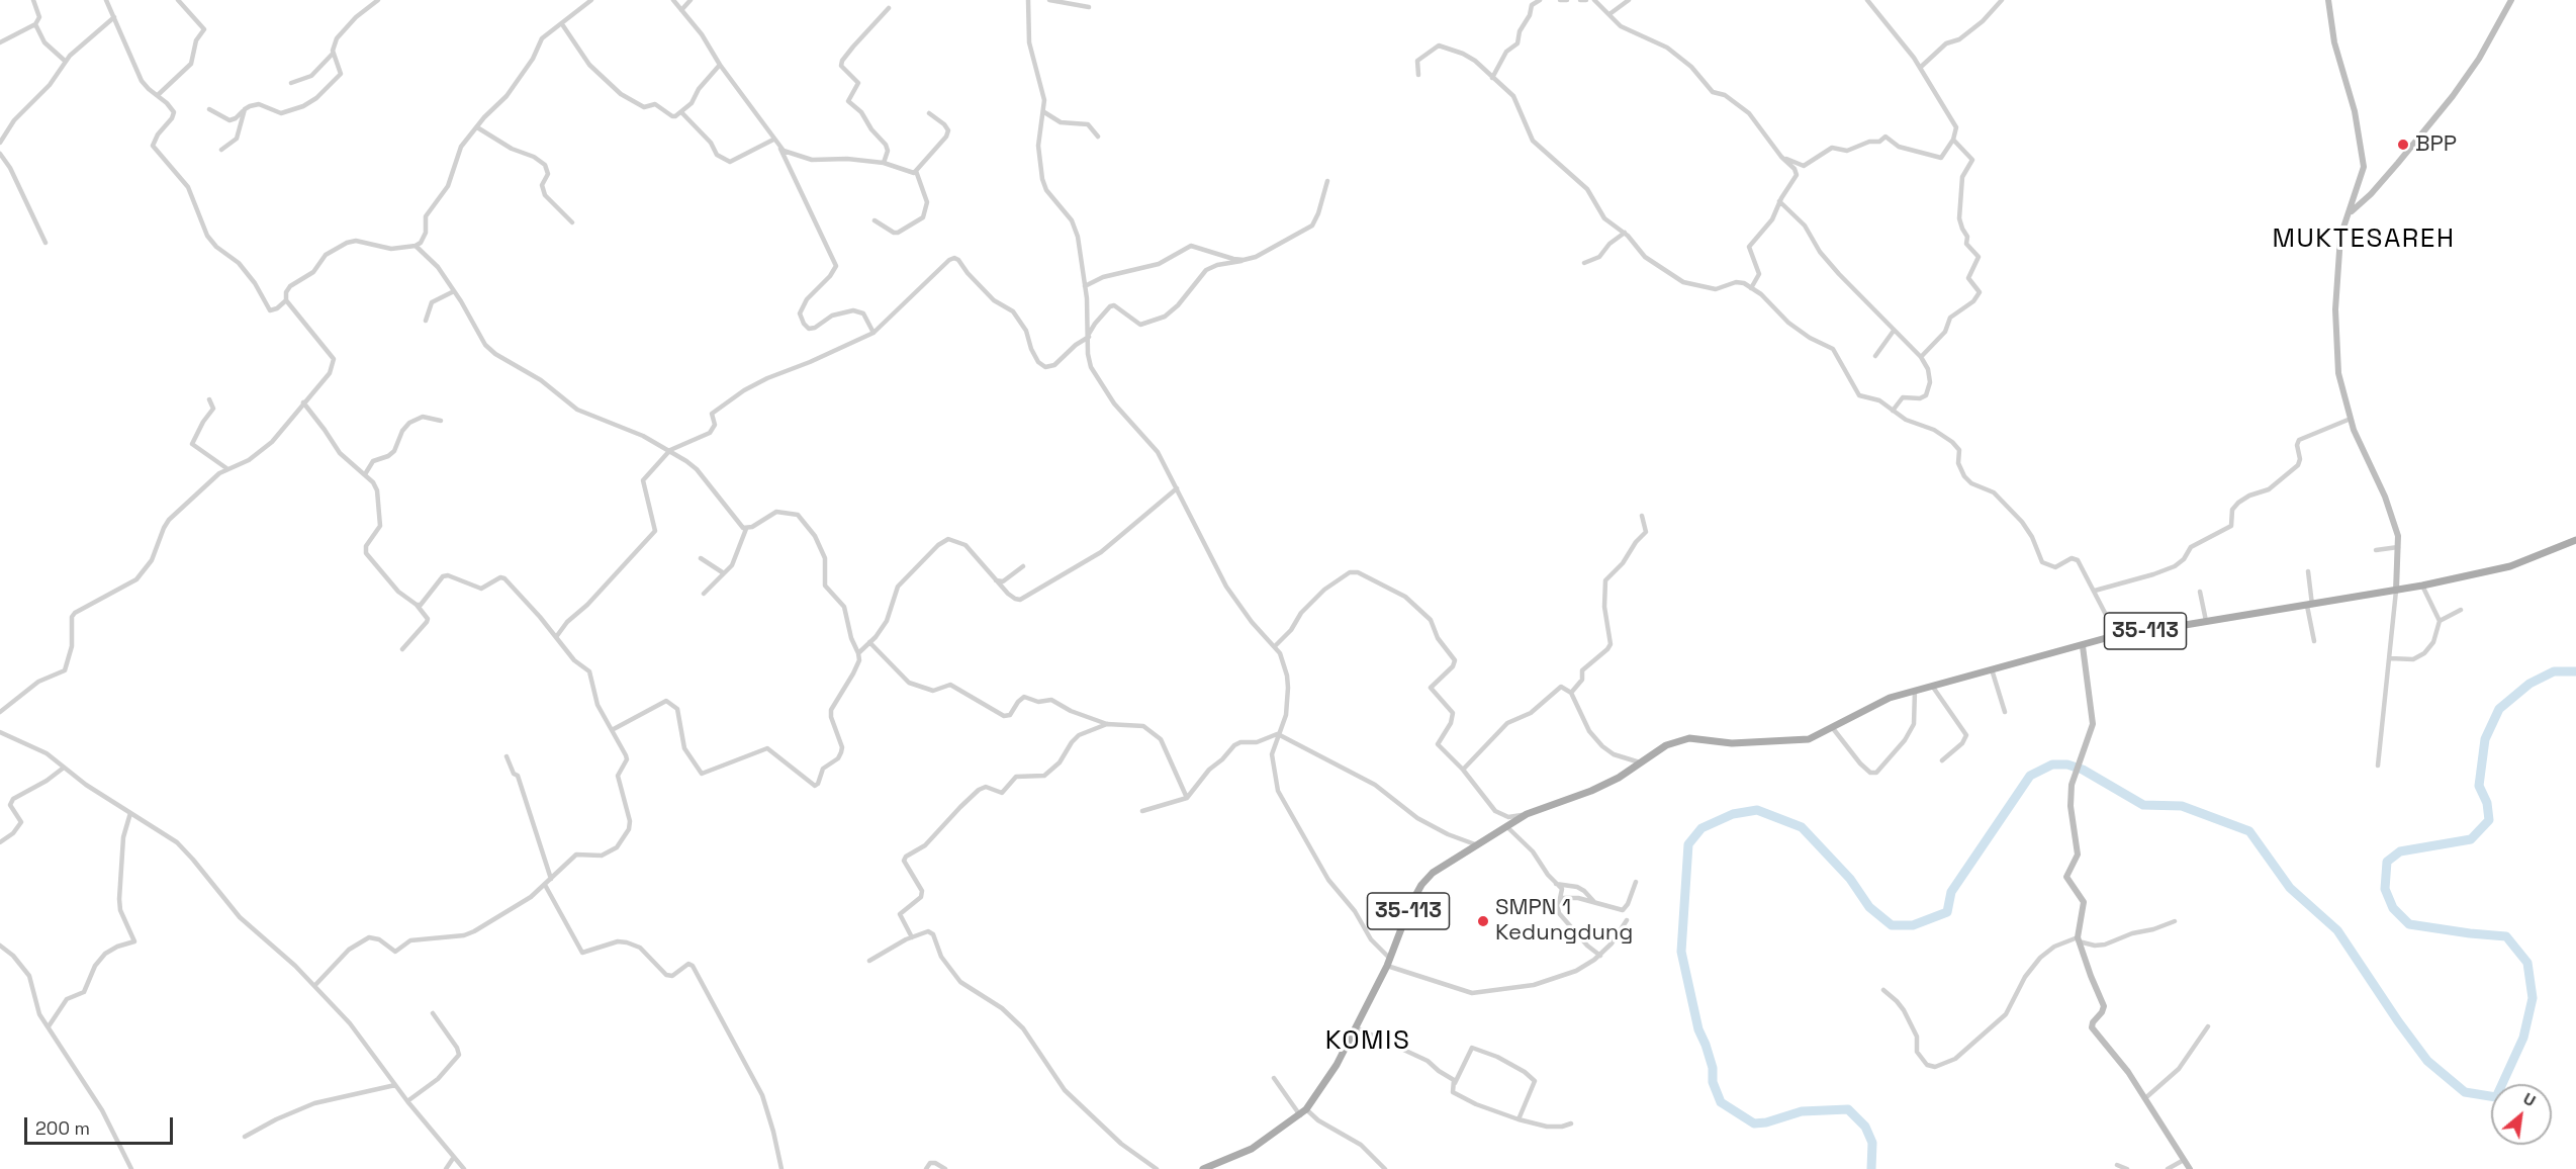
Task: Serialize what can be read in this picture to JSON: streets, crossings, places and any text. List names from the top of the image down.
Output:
{
  "streets": {
    "main road": ["35-113"]
  },
  "districts": ["MUKTESAREH", "KOMIS"],
  "places": ["BPP", "SMPN 1 Kedungdung"],
  "scale_bar": "200 m",
  "north": "top right"
}
